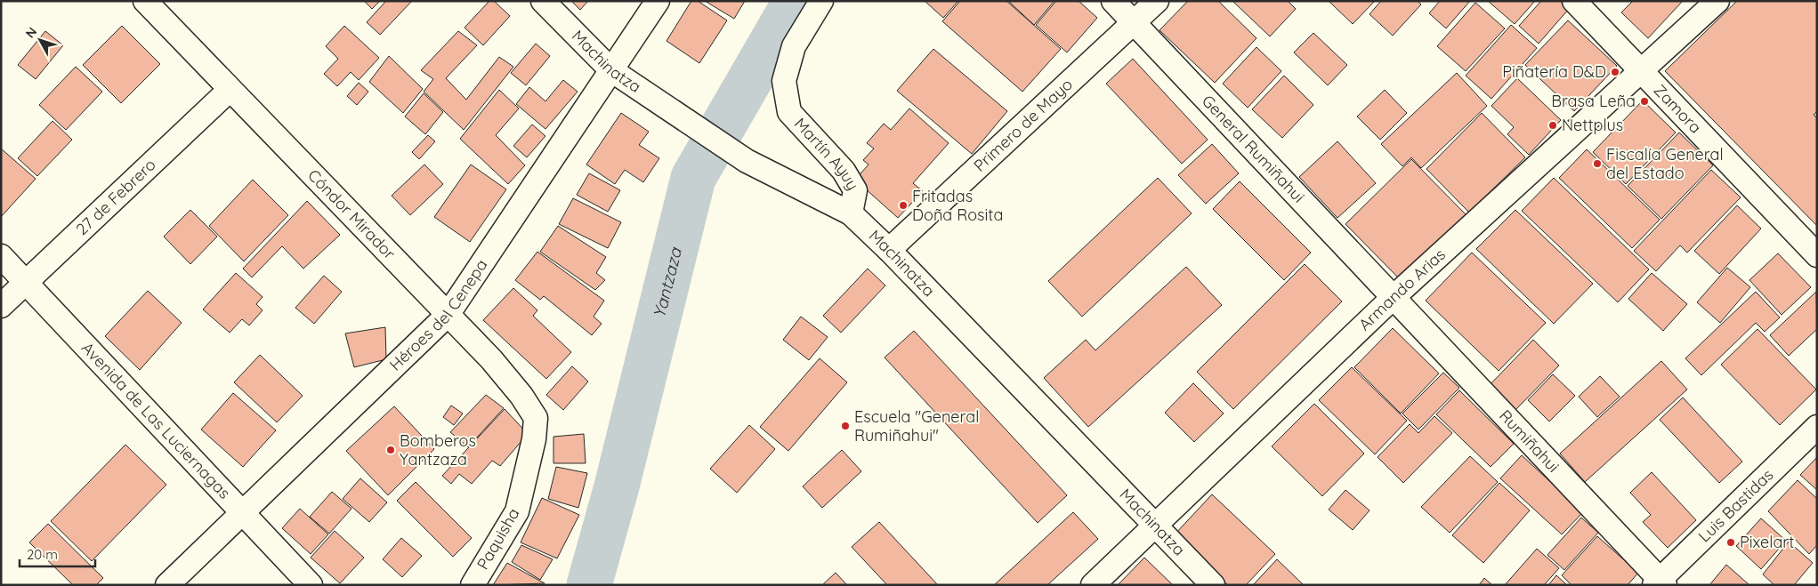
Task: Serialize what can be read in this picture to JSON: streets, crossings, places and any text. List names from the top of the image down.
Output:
{
  "streets": {
    "street": [
      "Machinatza",
      "Zamora",
      "Primero de Mayo",
      "General Rumiñahui",
      "Martín Ayuy",
      "27 de Febrero",
      "Cóndor Mirador",
      "Armando Arias",
      "Héroes del Cenepa",
      "Avenida de Las Luciernagas",
      "Rumiñahui",
      "Luis Bastidas",
      "Paquisha"
    ]
  },
  "crossings": [
    ["Machinatza", "Primero de Mayo"],
    ["Machinatza", "Martín Ayuy"],
    ["Machinatza", "Armando Arias"],
    ["Machinatza", "Héroes del Cenepa"],
    ["Zamora", "Armando Arias"],
    ["Primero de Mayo", "General Rumiñahui"],
    ["General Rumiñahui", "Armando Arias"],
    ["General Rumiñahui", "Rumiñahui"],
    ["27 de Febrero", "Cóndor Mirador"],
    ["27 de Febrero", "Avenida de Las Luciernagas"],
    ["Cóndor Mirador", "Héroes del Cenepa"],
    ["Cóndor Mirador", "Paquisha"],
    ["Armando Arias", "Rumiñahui"],
    ["Héroes del Cenepa", "Avenida de Las Luciernagas"],
    ["Rumiñahui", "Luis Bastidas"]
  ],
  "water": ["Yantzaza"],
  "places": [
    "Piñatería D&D",
    "Brasa Leña",
    "Nettplus",
    "Fiscalía General del Estado",
    "Fritadas Doña Rosita",
    "Escuela \"General Rumiñahui\"",
    "Bomberos Yantzaza",
    "Pixelart"
  ],
  "scale_bar": "20 m",
  "north": "top left"
}
